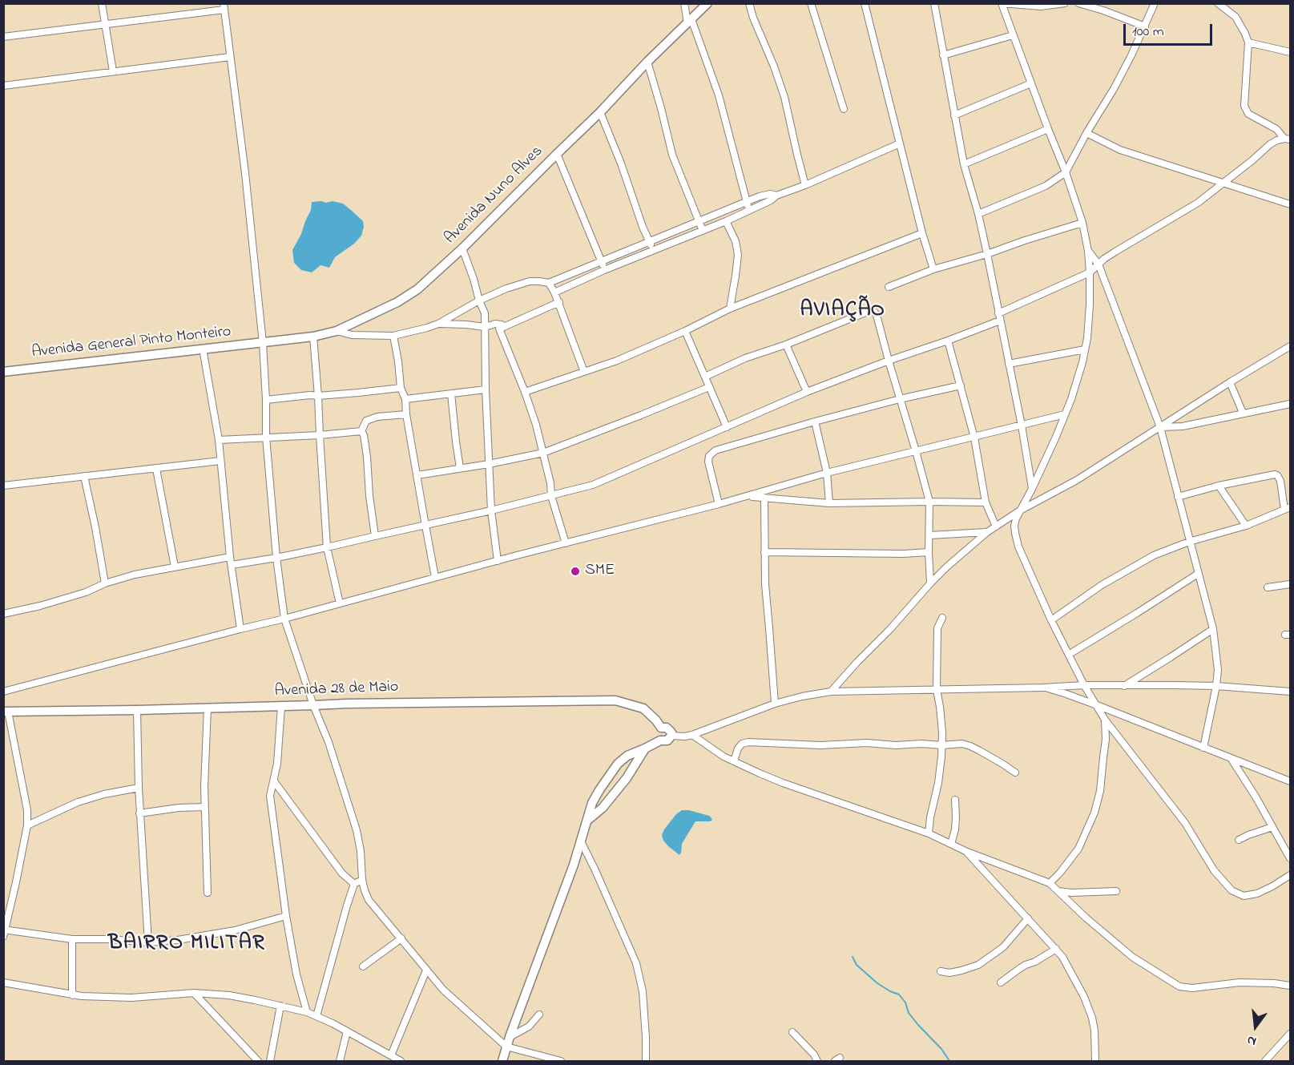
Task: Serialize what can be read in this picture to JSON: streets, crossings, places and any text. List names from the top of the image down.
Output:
{
  "streets": {
    "street": ["Avenida Nuno Alves", "Avenida General Pinto Monteiro", "Avenida 28 de Maio"]
  },
  "crossings": [
    ["Avenida Nuno Alves", "Avenida General Pinto Monteiro"]
  ],
  "districts": ["AVIAÇÃO", "BAIRRO MILITAR"],
  "places": ["SME"],
  "scale_bar": "100 m",
  "north": "bottom"
}
